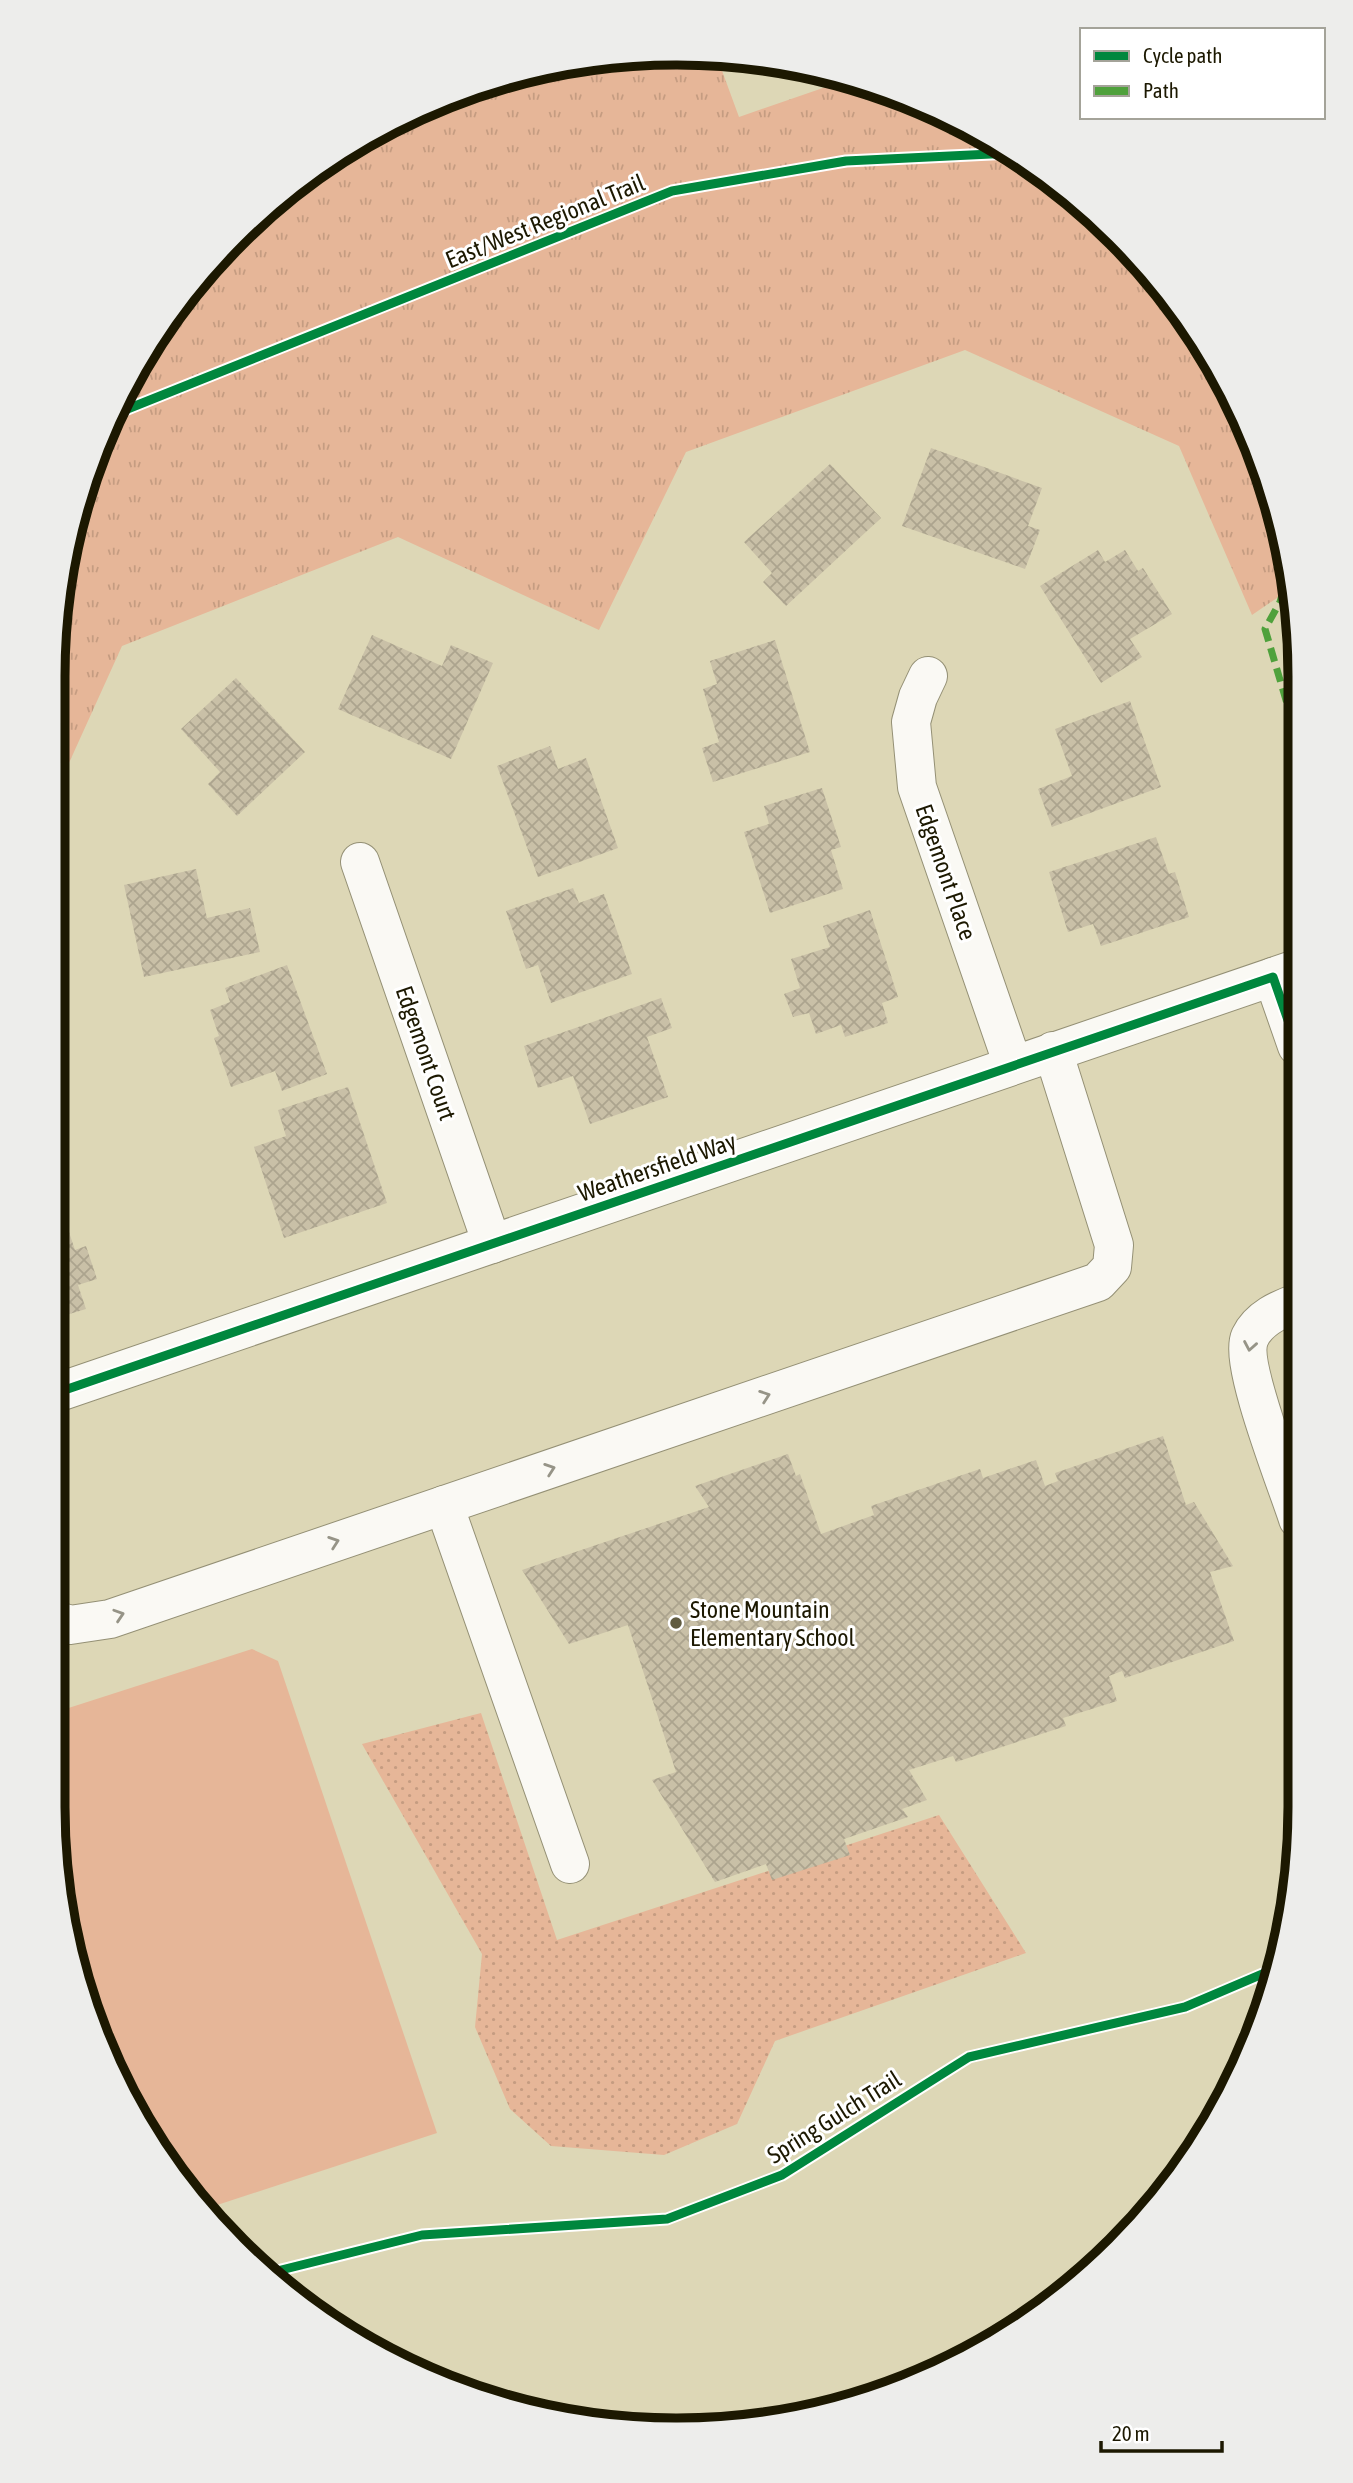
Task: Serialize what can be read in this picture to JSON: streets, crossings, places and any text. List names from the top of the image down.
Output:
{
  "streets": {
    "street": ["Edgemont Place", "Edgemont Court", "Weathersfield Way"],
    "cycle path": ["East/West Regional Trail", "Spring Gulch Trail"]
  },
  "crossings": [
    ["Edgemont Place", "Weathersfield Way"],
    ["Edgemont Court", "Weathersfield Way"]
  ],
  "places": ["Stone Mountain Elementary School"],
  "legend": ["Cycle path", "Path"],
  "scale_bar": "20 m"
}
